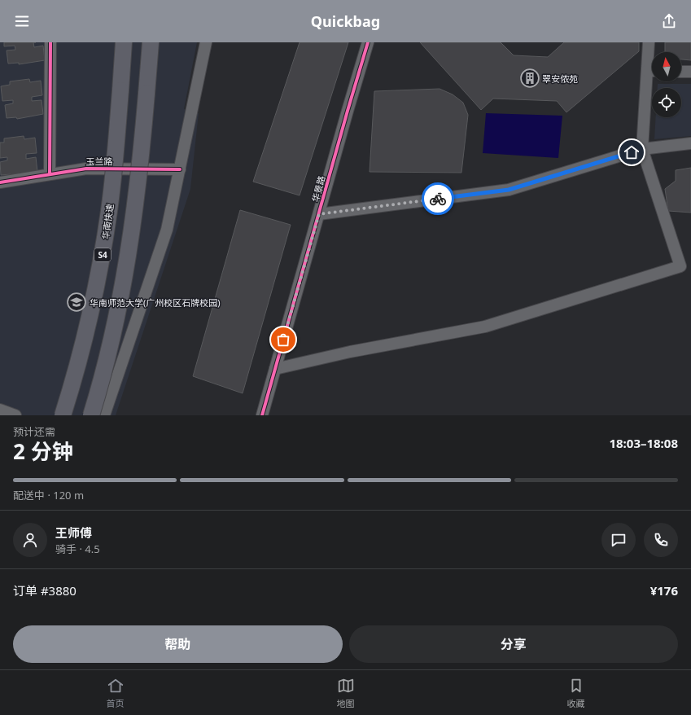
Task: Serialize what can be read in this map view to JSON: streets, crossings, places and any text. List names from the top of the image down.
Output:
{
  "streets": {
    "highway": ["华南快速", "S4"],
    "street": ["玉兰路", "华景路"]
  },
  "places": {
    "building": ["翠安侬苑"],
    "school or university": ["华南师范大学(广州校区石牌校园)"]
  },
  "north": "top",
  "page": {
    "header": "Quickbag",
    "heading": ["2 分钟", "预计还需", "18:03–18:08"],
    "panel": [
      "王师傅",
      "骑手 · 4.5",
      "订单 #3880",
      "¥176"
    ],
    "bar": "配送中 · 120 m",
    "buttons": ["帮助", "分享"],
    "tabs": ["首页", "地图", "收藏"]
  }
}
